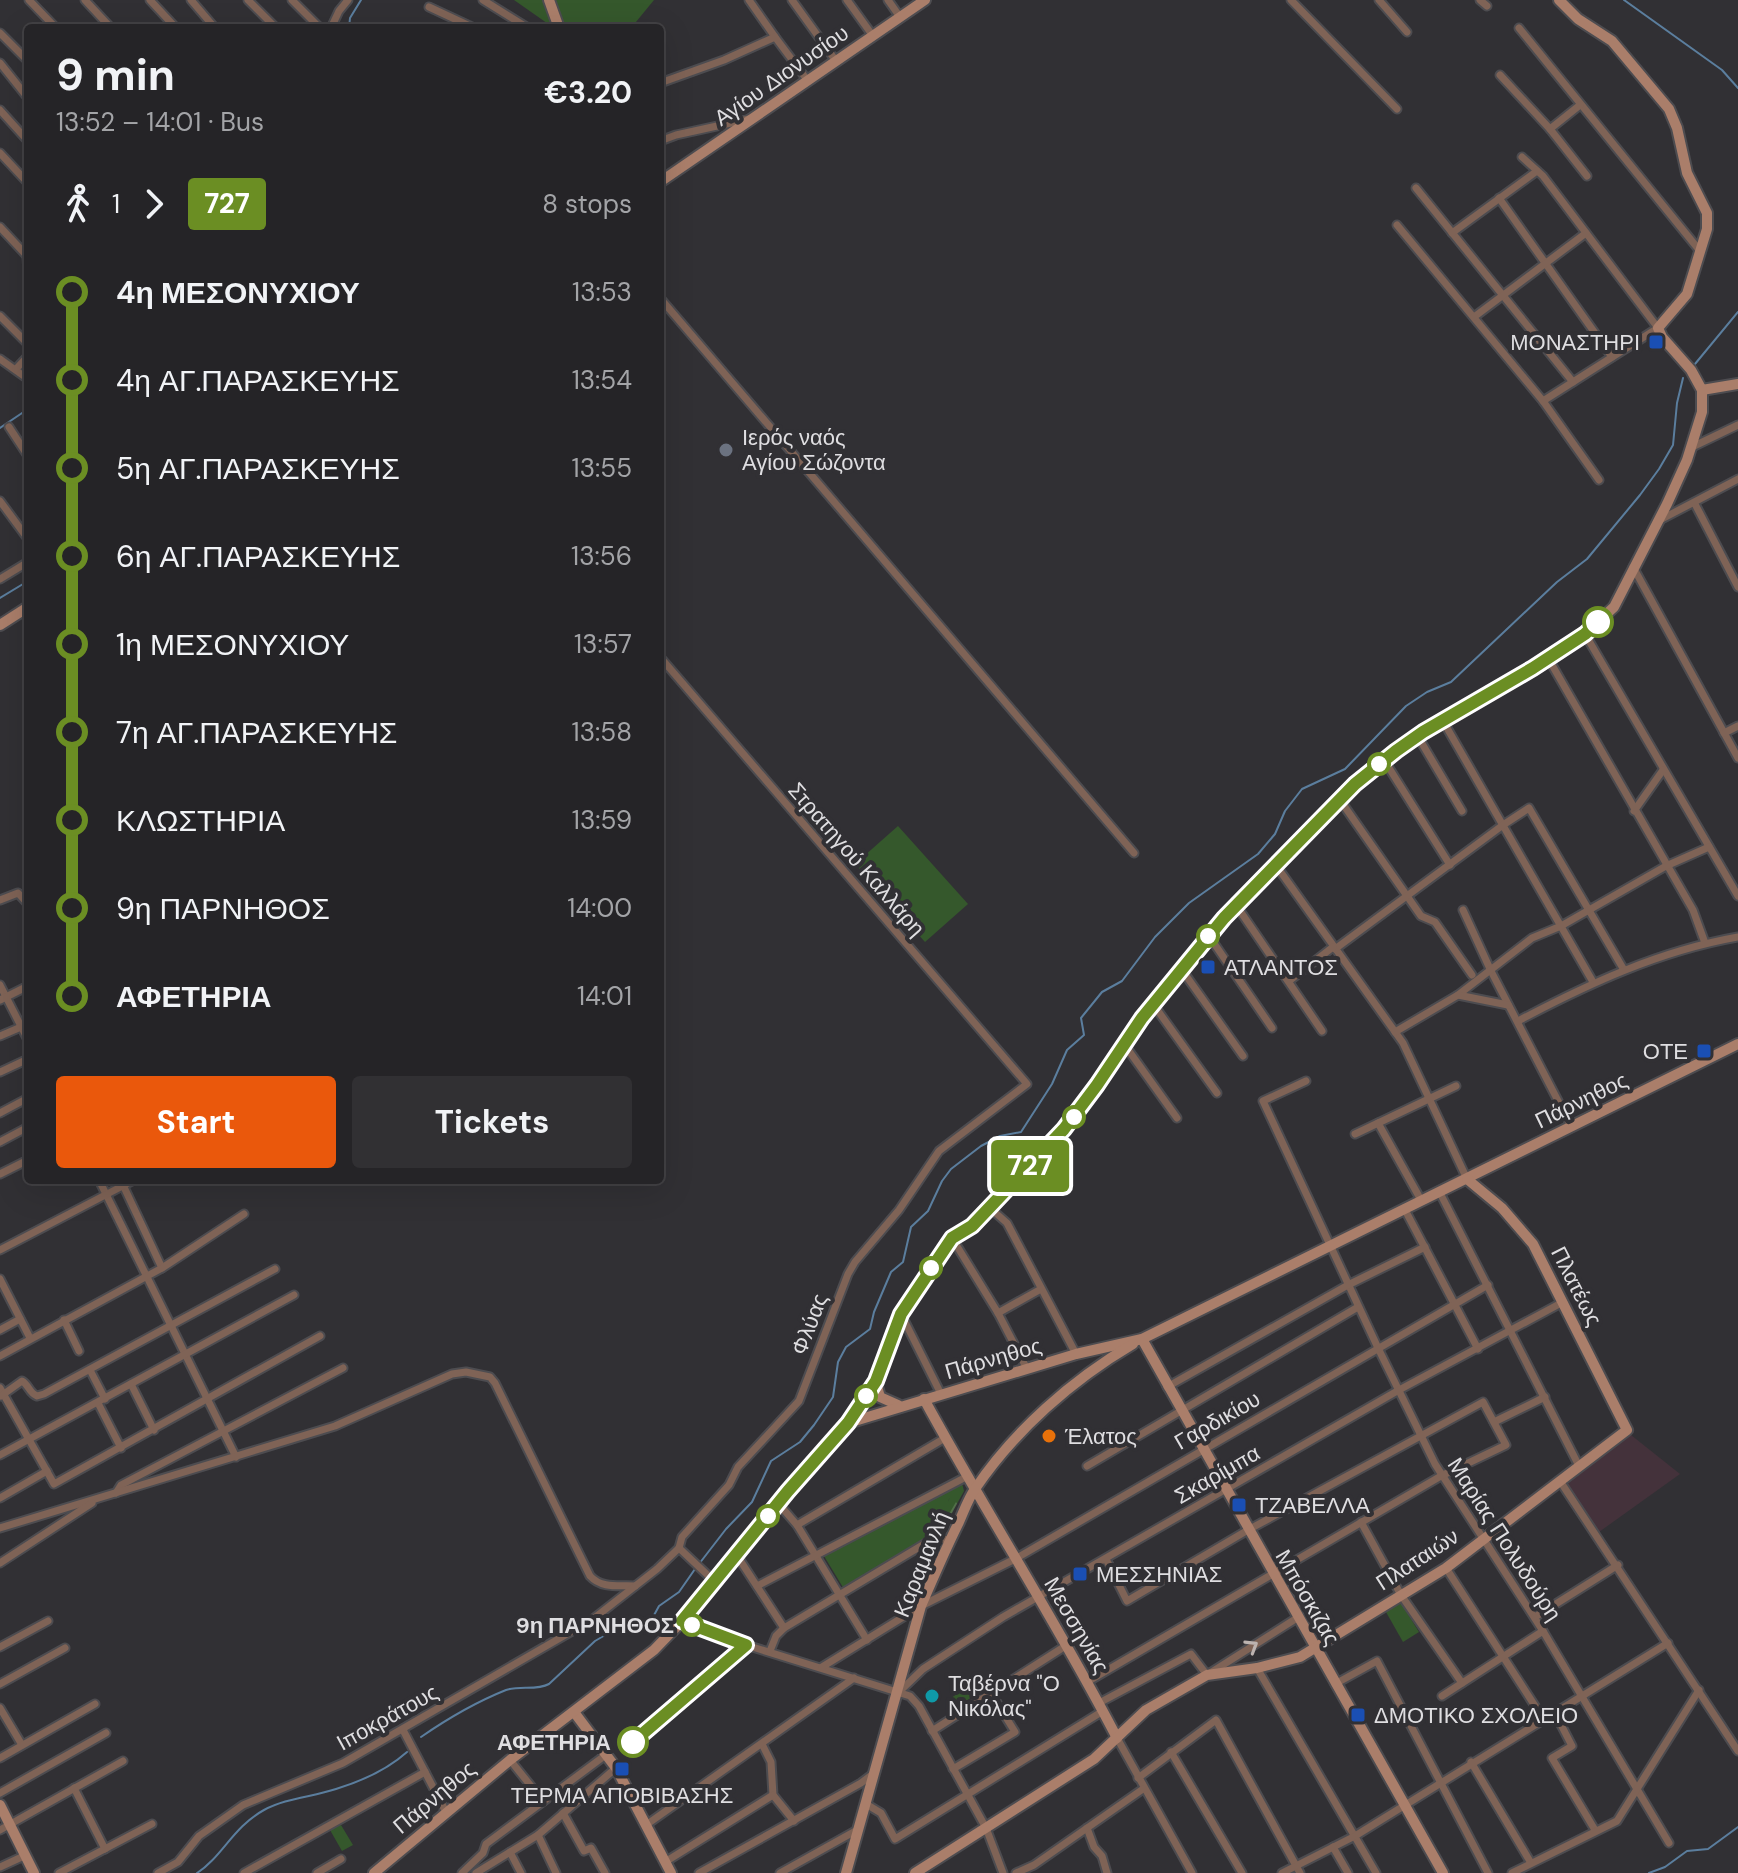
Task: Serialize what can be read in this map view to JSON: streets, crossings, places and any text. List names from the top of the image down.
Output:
{
  "streets": {
    "street": [
      "Αγίου Διονυσίου",
      "Στρατηγού Καλλάρη",
      "Πάρνηθος",
      "Πλατέως",
      "Φλύας",
      "Γαρδικίου",
      "Σκαρίμπα",
      "Μαρίας Πολυδούρη",
      "Πλαταιών",
      "Καραμανλή",
      "Μπόσκιζας",
      "Μεσσηνίας",
      "Ιποκράτους"
    ]
  },
  "crossings": [
    ["Στρατηγού Καλλάρη", "Φλύας"],
    ["Πάρνηθος", "Πλατέως"],
    ["Πάρνηθος", "Μαρίας Πολυδούρη"],
    ["Πάρνηθος", "Καραμανλή"],
    ["Πάρνηθος", "Μπόσκιζας"],
    ["Πάρνηθος", "Μεσσηνίας"],
    ["Πλατέως", "Σκαρίμπα"],
    ["Πλατέως", "Πλαταιών"],
    ["Φλύας", "Ιποκράτους"],
    ["Γαρδικίου", "Μαρίας Πολυδούρη"],
    ["Γαρδικίου", "Καραμανλή"],
    ["Γαρδικίου", "Μπόσκιζας"],
    ["Γαρδικίου", "Μεσσηνίας"],
    ["Σκαρίμπα", "Μαρίας Πολυδούρη"],
    ["Σκαρίμπα", "Καραμανλή"],
    ["Σκαρίμπα", "Μπόσκιζας"],
    ["Σκαρίμπα", "Μεσσηνίας"],
    ["Μαρίας Πολυδούρη", "Πλαταιών"],
    ["Πλαταιών", "Μπόσκιζας"],
    ["Πλαταιών", "Μεσσηνίας"],
    ["Καραμανλή", "Μπόσκιζας"],
    ["Καραμανλή", "Μεσσηνίας"]
  ],
  "places": {
    "transit": [
      "ΜΟΝΑΣΤΗΡΙ",
      "ΑΤΛΑΝΤΟΣ",
      "ΟΤΕ",
      "ΤΖΑΒΕΛΛΑ",
      "ΜΕΣΣΗΝΙΑΣ",
      "ΔΜΟΤΙΚΟ ΣΧΟΛΕΙΟ",
      "ΤΕΡΜΑ ΑΠΟΒΙΒΑΣΗΣ"
    ],
    "other": [
      "Ιερός ναός Αγίου Σώζοντα",
      "Έλατος",
      "9η ΠΑΡΝΗΘΟΣ",
      "Ταβέρνα \"Ο Νικόλας\"",
      "ΑΦΕΤΗΡΙΑ"
    ]
  },
  "lines": ["bus line 727"],
  "page": {
    "on_map": "727",
    "heading": ["9 min", "13:52 – 14:01 · Bus", "€3.20"],
    "legs": ["1", "727", "8 stops"],
    "list": [
      {
        "name": "4η ΜΕΣΟΝΥΧΙΟΥ",
        "value": "13:53"
      },
      {
        "name": "4η ΑΓ.ΠΑΡΑΣΚΕΥΗΣ",
        "value": "13:54"
      },
      {
        "name": "5η ΑΓ.ΠΑΡΑΣΚΕΥΗΣ",
        "value": "13:55"
      },
      {
        "name": "6η ΑΓ.ΠΑΡΑΣΚΕΥΗΣ",
        "value": "13:56"
      },
      {
        "name": "1η ΜΕΣΟΝΥΧΙΟΥ",
        "value": "13:57"
      },
      {
        "name": "7η ΑΓ.ΠΑΡΑΣΚΕΥΗΣ",
        "value": "13:58"
      },
      {
        "name": "ΚΛΩΣΤΗΡΙΑ",
        "value": "13:59"
      },
      {
        "name": "9η ΠΑΡΝΗΘΟΣ",
        "value": "14:00"
      },
      {
        "name": "ΑΦΕΤΗΡΙΑ",
        "value": "14:01"
      }
    ],
    "buttons": ["Start", "Tickets"]
  }
}
